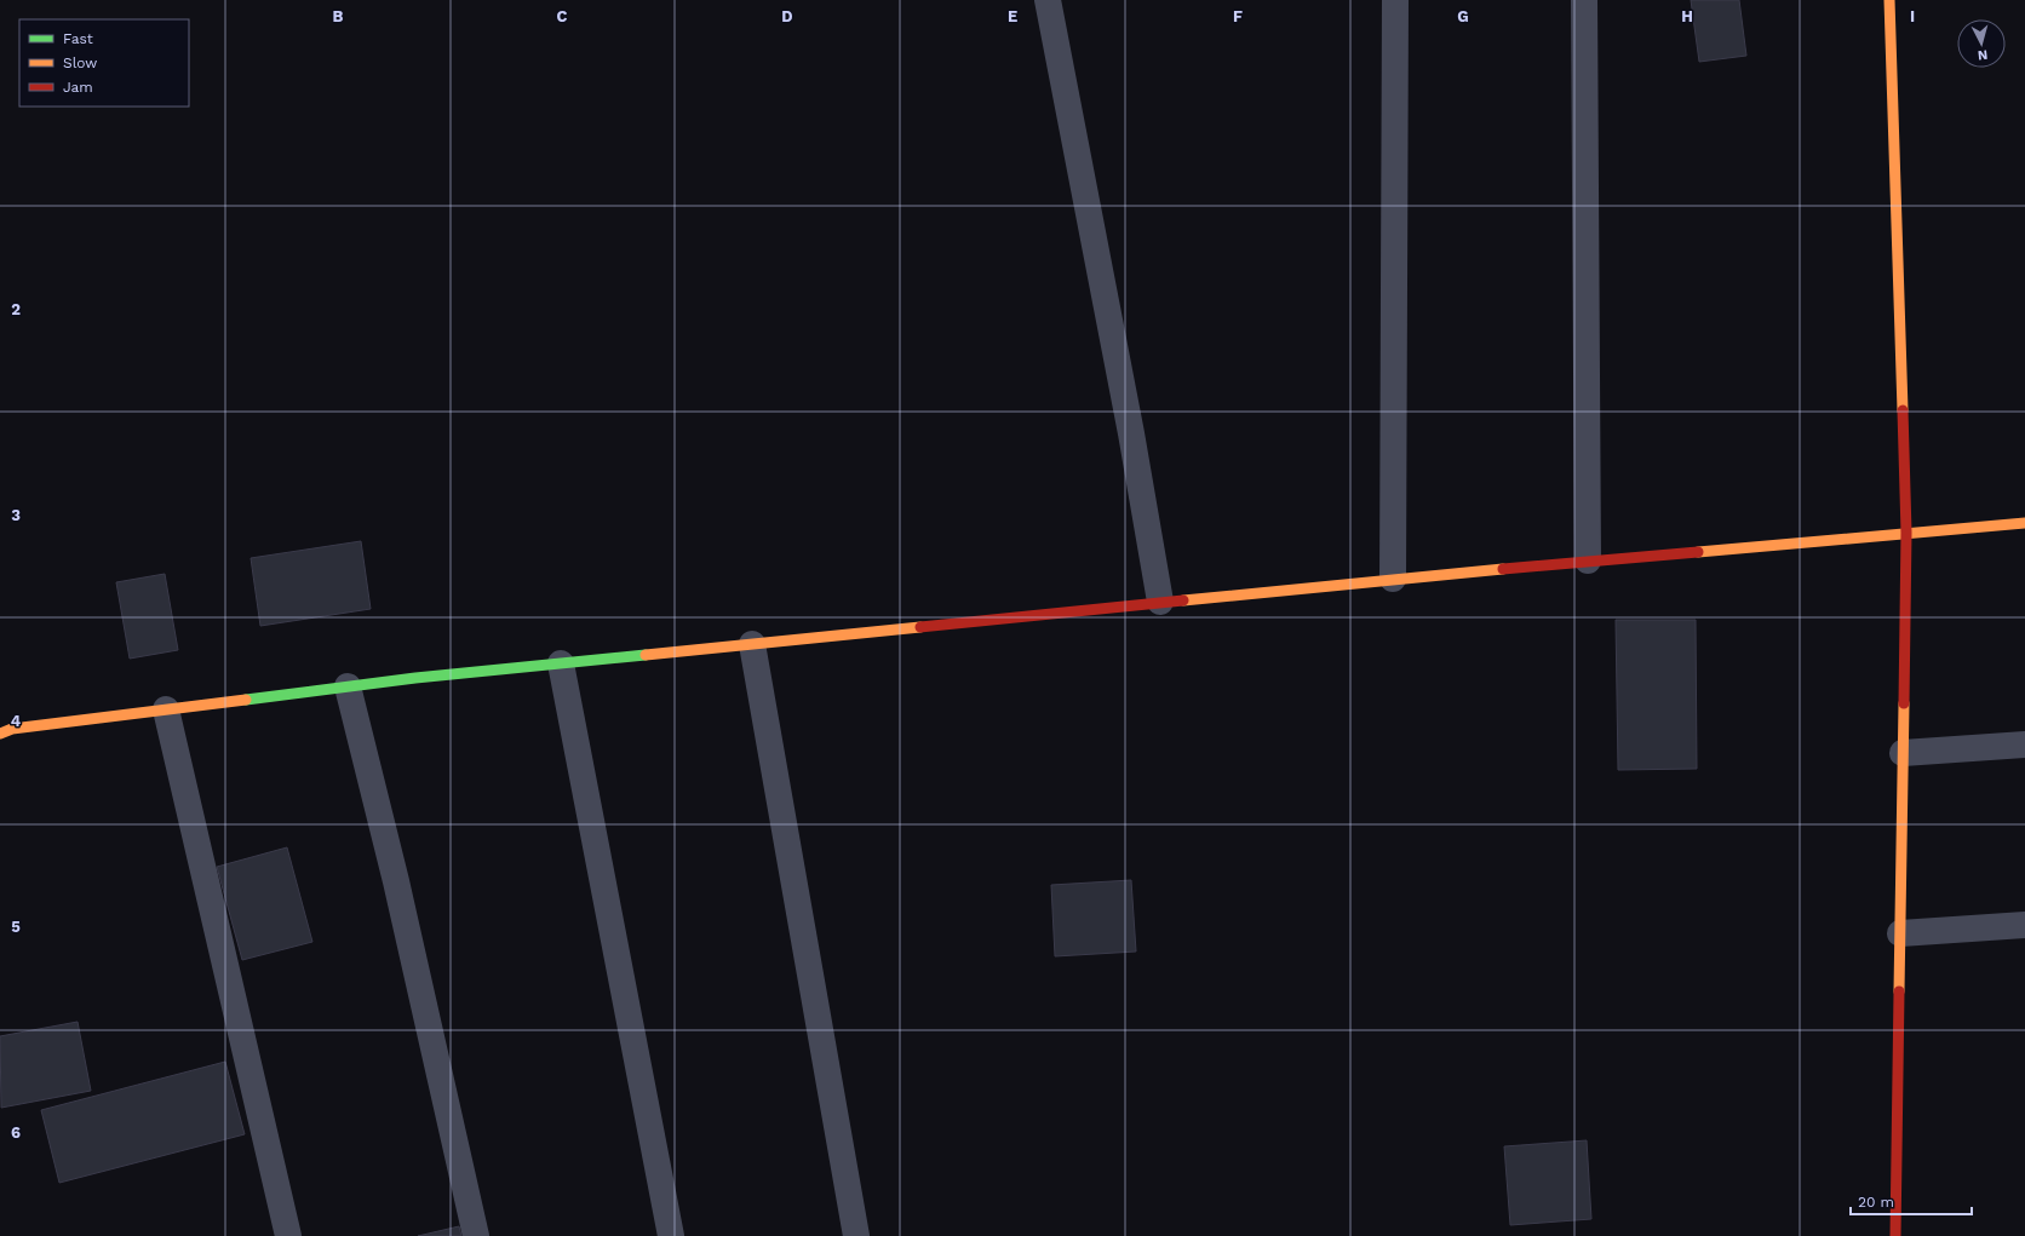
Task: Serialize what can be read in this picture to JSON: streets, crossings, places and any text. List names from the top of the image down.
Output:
{
  "legend": ["Fast", "Slow", "Jam"],
  "scale_bar": "20 m",
  "north": "bottom",
  "grid": {
    "columns": [
      "B",
      "C",
      "D",
      "E",
      "F",
      "G",
      "H",
      "I"
    ],
    "rows": [
      "2",
      "3",
      "4",
      "5",
      "6"
    ]
  }
}
